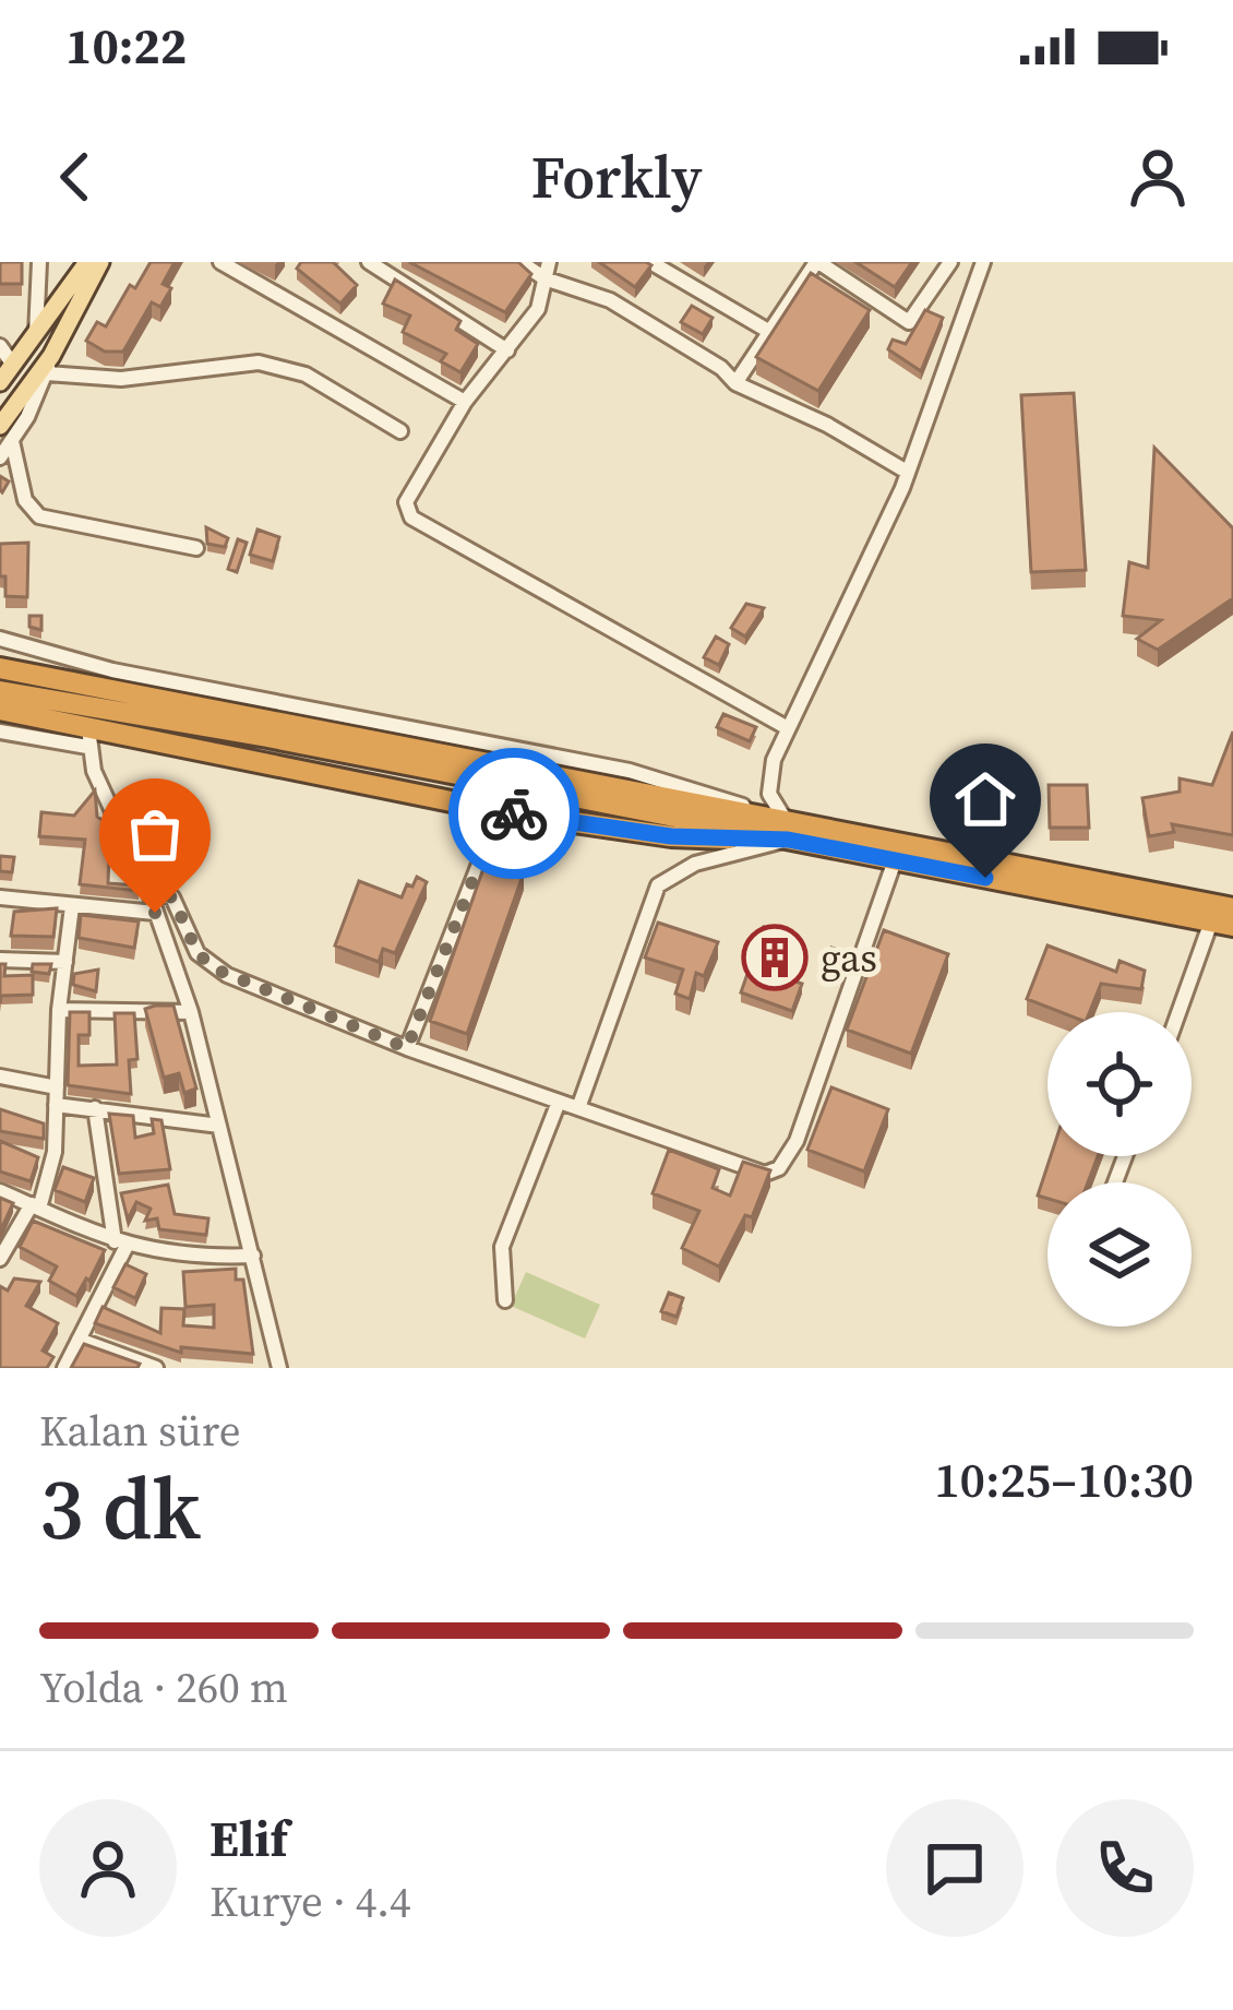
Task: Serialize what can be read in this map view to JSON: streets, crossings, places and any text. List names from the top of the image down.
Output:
{
  "places": {
    "building": ["gas"]
  },
  "page": {
    "status": "10:22",
    "header": "Forkly",
    "heading": ["3 dk", "Kalan süre", "10:25–10:30"],
    "panel": ["Elif", "Kurye · 4.4"],
    "bar": "Yolda · 260 m"
  }
}
